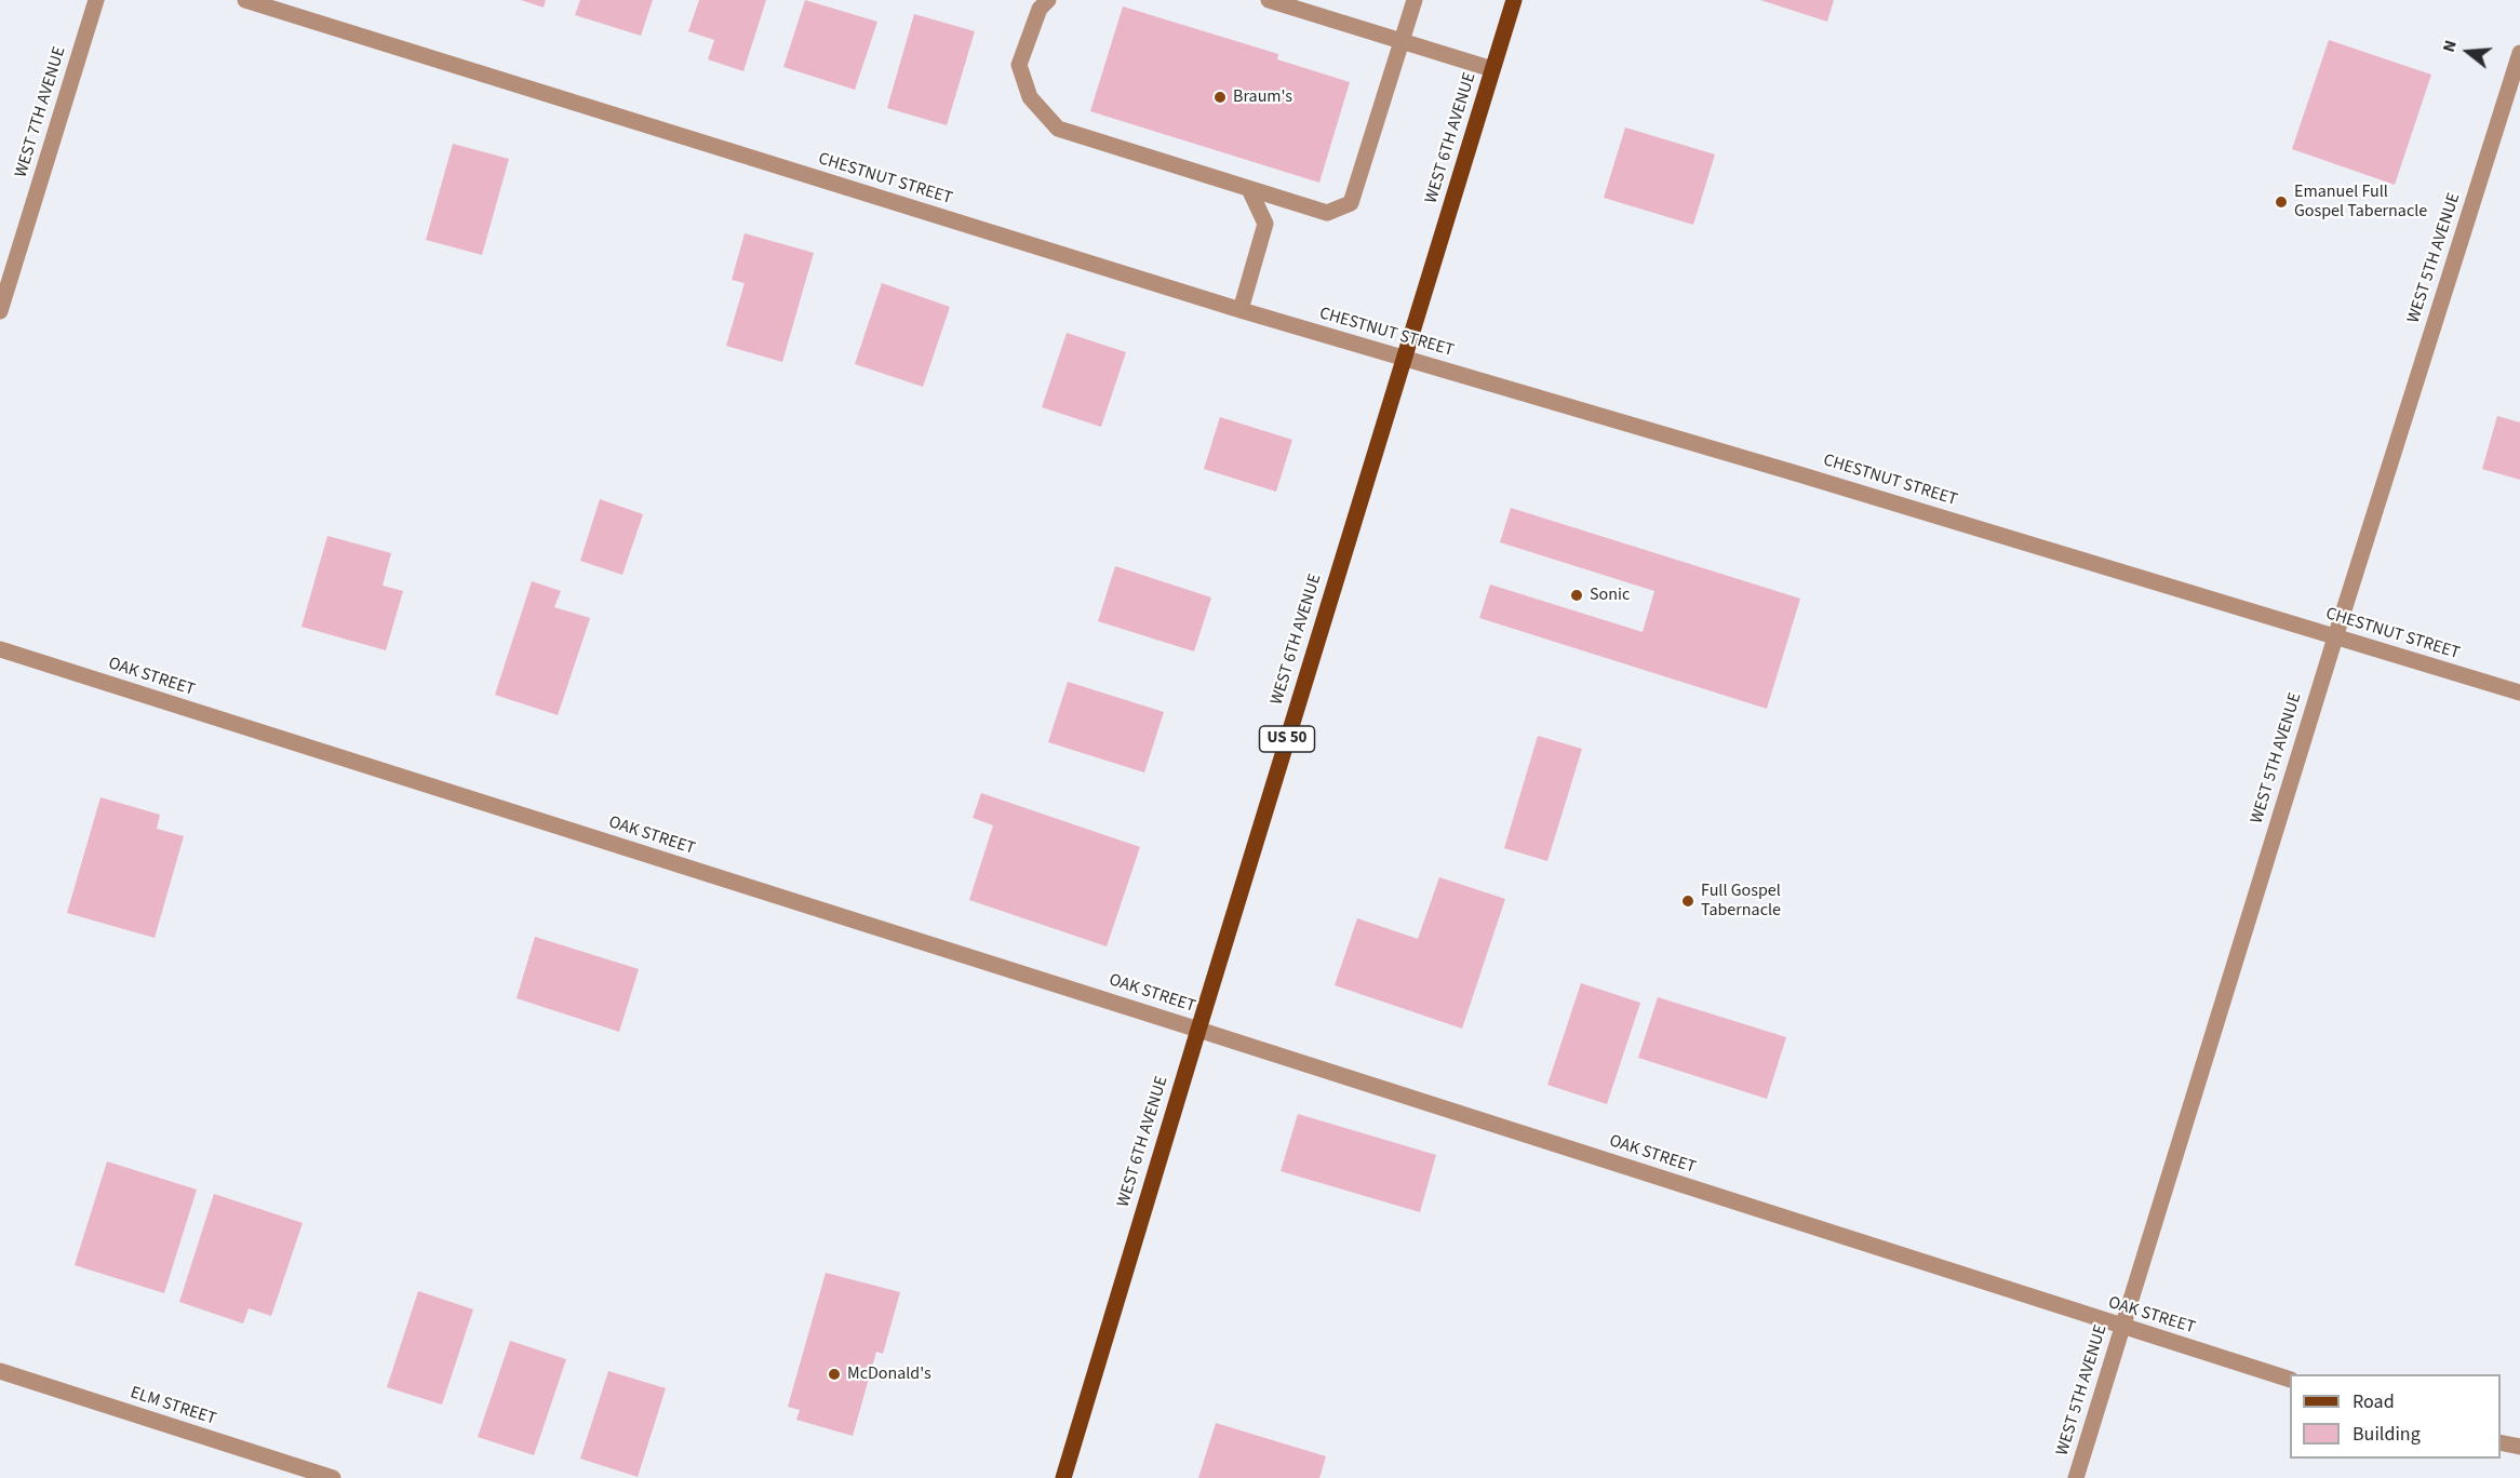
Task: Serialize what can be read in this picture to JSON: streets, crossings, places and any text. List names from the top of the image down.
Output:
{
  "streets": {
    "main road": ["WEST 6TH AVENUE", "US 50"],
    "street": [
      "WEST 7TH AVENUE",
      "CHESTNUT STREET",
      "WEST 5TH AVENUE",
      "OAK STREET",
      "ELM STREET"
    ]
  },
  "crossings": [
    ["WEST 6TH AVENUE", "CHESTNUT STREET"],
    ["WEST 6TH AVENUE", "OAK STREET"],
    ["CHESTNUT STREET", "WEST 5TH AVENUE"],
    ["WEST 5TH AVENUE", "OAK STREET"]
  ],
  "places": [
    "Braum's",
    "Emanuel Full Gospel Tabernacle",
    "Sonic",
    "Full Gospel Tabernacle",
    "McDonald's"
  ],
  "legend": ["Road", "Building"],
  "north": "left"
}
